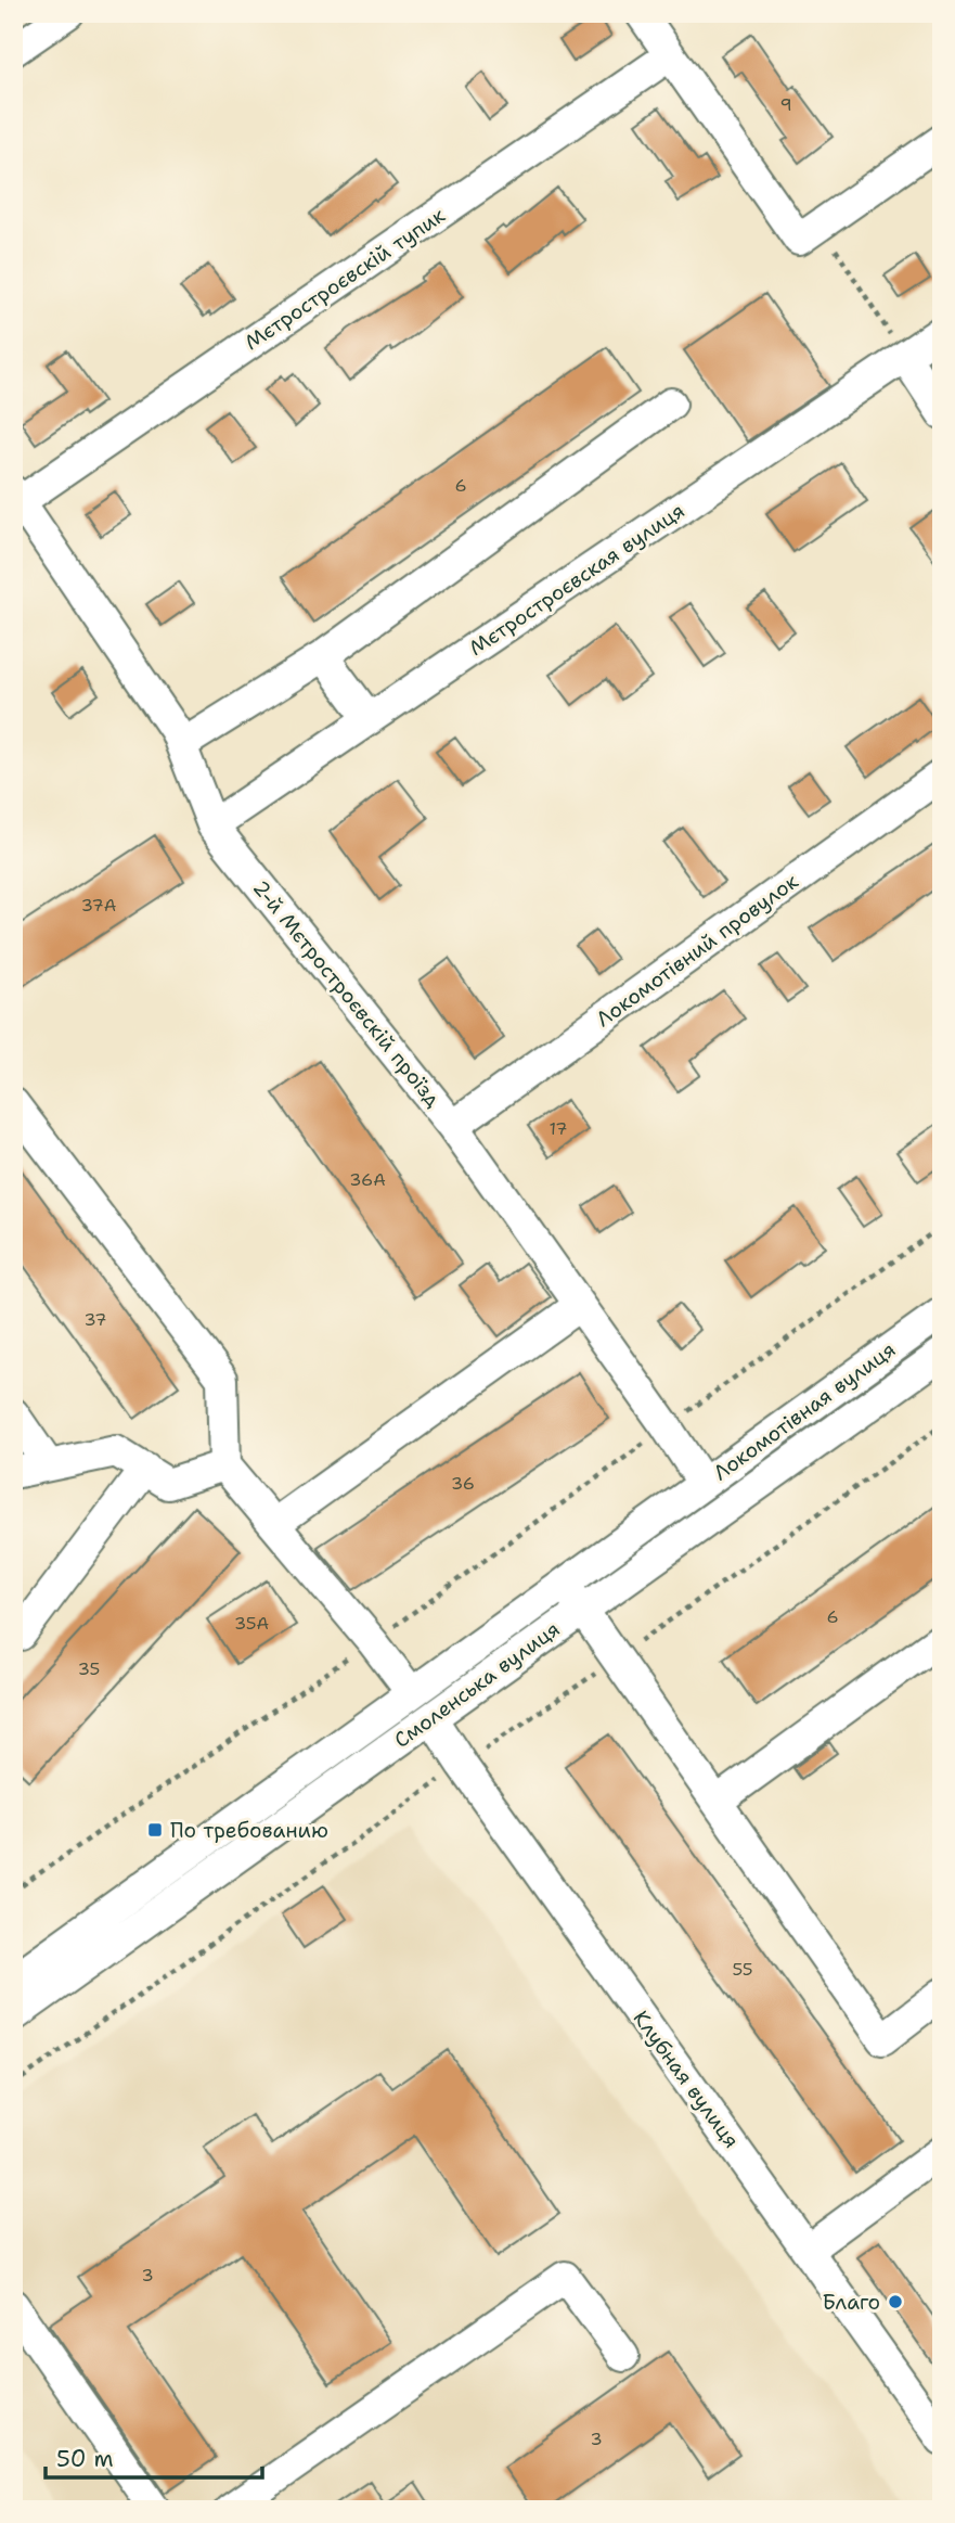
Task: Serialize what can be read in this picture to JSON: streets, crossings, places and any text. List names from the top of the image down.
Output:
{
  "streets": {
    "street": [
      "Мєтростроєвскій тупик",
      "Мєтростроєвская вулиця",
      "Локомотівний провулок",
      "2-й Мєтростроєвскій проїзд",
      "Локомотівная вулиця",
      "Смоленська вулиця",
      "Клубная вулиця"
    ]
  },
  "crossings": [
    ["Мєтростроєвскій тупик", "2-й Мєтростроєвскій проїзд"],
    ["Мєтростроєвская вулиця", "2-й Мєтростроєвскій проїзд"],
    ["Локомотівний провулок", "2-й Мєтростроєвскій проїзд"],
    ["2-й Мєтростроєвскій проїзд", "Локомотівная вулиця"],
    ["2-й Мєтростроєвскій проїзд", "Смоленська вулиця"],
    ["Локомотівная вулиця", "Смоленська вулиця"],
    ["Смоленська вулиця", "Клубная вулиця"]
  ],
  "places": {
    "transit": ["По требованию"],
    "other": ["Благо"]
  },
  "house_numbers": [
    "9",
    "6",
    "37А",
    "17",
    "36А",
    "37",
    "36",
    "6",
    "35А",
    "35",
    "55",
    "3",
    "3"
  ],
  "scale_bar": "50 m"
}
